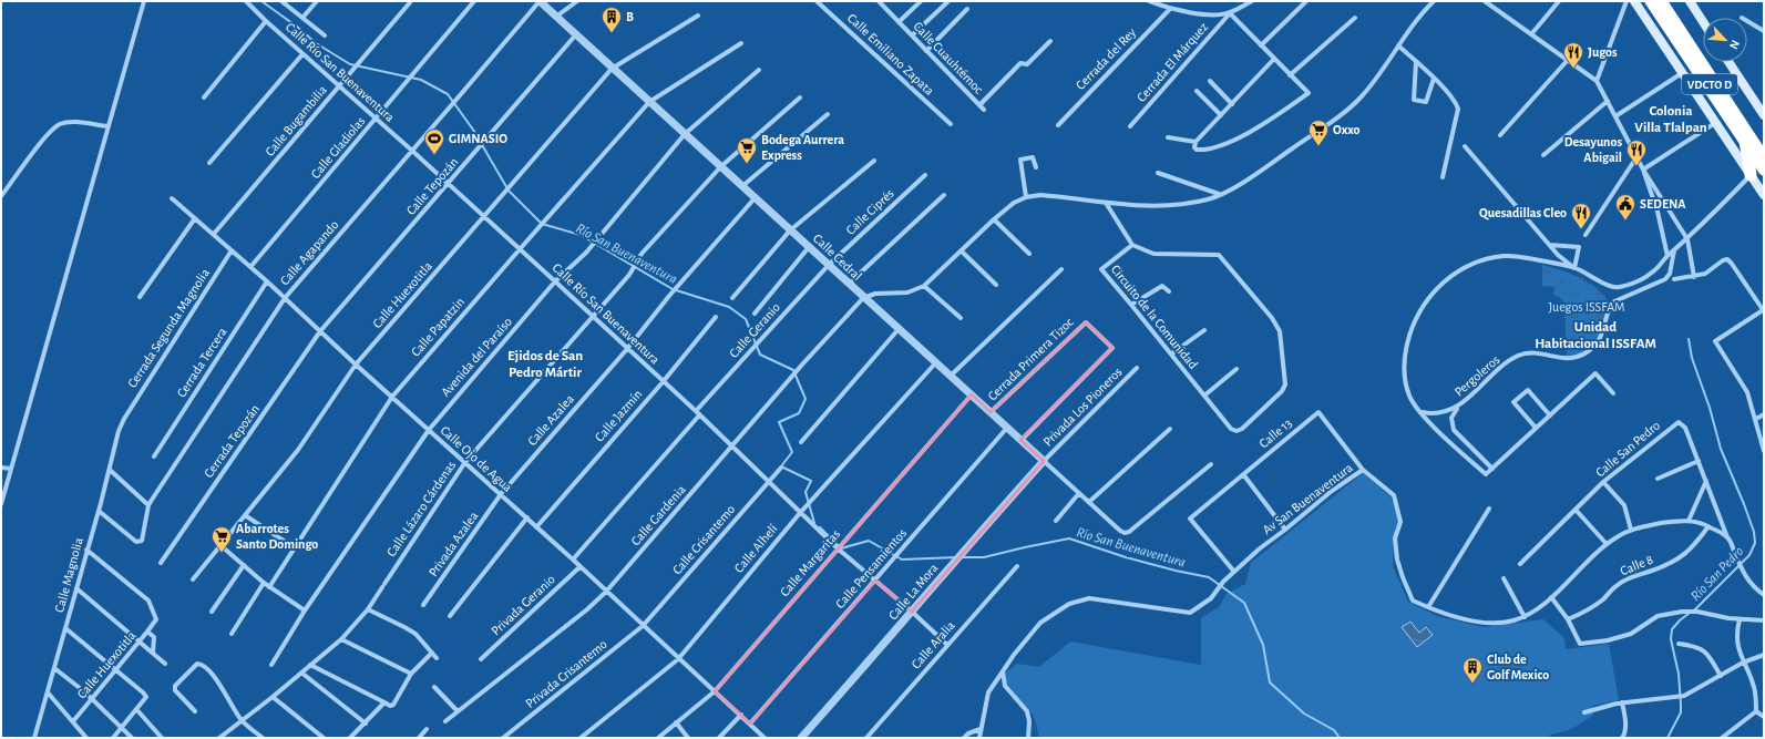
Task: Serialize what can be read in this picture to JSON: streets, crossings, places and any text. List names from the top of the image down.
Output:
{
  "streets": {
    "highway": ["VDCTO D"],
    "street": [
      "Calle Emiliano Zapata",
      "Calle Cuauhtémoc",
      "Cerrada del Rey",
      "Cerrada El Márquez",
      "Calle Río San Buenaventura",
      "Calle Bugambilia",
      "Calle Gladiolas",
      "Calle Tepozán",
      "Calle Ciprés",
      "Calle Agapando",
      "Calle Cedral",
      "Calle Huexotitla",
      "Circuito de la Comunidad",
      "Calle Papatzin",
      "Cerrada Segunda Magnolia",
      "Calle Geranio",
      "Avenida del Paraíso",
      "Cerrada Primera Tizoc",
      "Cerrada Tercera",
      "Pergoleros",
      "Privada Los Pioneros",
      "Calle Jazmín",
      "Calle Azalea",
      "Calle 13",
      "Cerrada Tepozán",
      "Calle San Pedro",
      "Calle Ojo de Agua",
      "Av San Buenaventura",
      "Calle Lázaro Cárdenas",
      "Calle Gardenia",
      "Calle Crisantemo",
      "Privada Azalea",
      "Calle Alhelí",
      "Calle Margaritas",
      "Calle 8",
      "Calle Pensamientos",
      "Calle Magnolia",
      "Calle La Mora",
      "Privada Geranio",
      "Calle Aralia",
      "Privada Crisantemo"
    ]
  },
  "crossings": [
    ["Calle Río San Buenaventura", "Calle Bugambilia"],
    ["Calle Río San Buenaventura", "Calle Gladiolas"],
    ["Calle Río San Buenaventura", "Calle Tepozán"],
    ["Calle Río San Buenaventura", "Calle Agapando"],
    ["Calle Río San Buenaventura", "Calle Huexotitla"],
    ["Calle Río San Buenaventura", "Calle Papatzin"],
    ["Calle Río San Buenaventura", "Calle Geranio"],
    ["Calle Río San Buenaventura", "Avenida del Paraíso"],
    ["Calle Río San Buenaventura", "Calle Jazmín"],
    ["Calle Río San Buenaventura", "Calle Azalea"],
    ["Calle Río San Buenaventura", "Calle Lázaro Cárdenas"],
    ["Calle Río San Buenaventura", "Calle Gardenia"],
    ["Calle Río San Buenaventura", "Calle Crisantemo"],
    ["Calle Río San Buenaventura", "Calle Alhelí"],
    ["Calle Río San Buenaventura", "Calle Margaritas"],
    ["Calle Río San Buenaventura", "Calle Pensamientos"],
    ["Calle Río San Buenaventura", "Calle La Mora"],
    ["Calle Río San Buenaventura", "Calle Aralia"],
    ["Calle Bugambilia", "Calle Ojo de Agua"],
    ["Calle Gladiolas", "Calle Ojo de Agua"],
    ["Calle Tepozán", "Calle Cedral"],
    ["Calle Tepozán", "Cerrada Tepozán"],
    ["Calle Tepozán", "Calle Ojo de Agua"],
    ["Calle Ciprés", "Calle Cedral"],
    ["Calle Ciprés", "Calle Geranio"],
    ["Calle Agapando", "Calle Cedral"],
    ["Calle Agapando", "Calle Ojo de Agua"],
    ["Calle Agapando", "Calle Magnolia"],
    ["Calle Cedral", "Calle Huexotitla"],
    ["Calle Cedral", "Calle Papatzin"],
    ["Calle Cedral", "Calle Geranio"],
    ["Calle Cedral", "Avenida del Paraíso"],
    ["Calle Cedral", "Cerrada Primera Tizoc"],
    ["Calle Cedral", "Privada Los Pioneros"],
    ["Calle Cedral", "Calle Azalea"],
    ["Calle Cedral", "Calle Lázaro Cárdenas"],
    ["Calle Cedral", "Calle Gardenia"],
    ["Calle Cedral", "Calle Alhelí"],
    ["Calle Cedral", "Calle Margaritas"],
    ["Calle Cedral", "Calle Pensamientos"],
    ["Calle Cedral", "Calle La Mora"],
    ["Calle Huexotitla", "Calle Ojo de Agua"],
    ["Calle Huexotitla", "Calle Magnolia"],
    ["Calle Papatzin", "Calle Ojo de Agua"],
    ["Cerrada Segunda Magnolia", "Calle Ojo de Agua"],
    ["Cerrada Segunda Magnolia", "Calle Magnolia"],
    ["Calle Geranio", "Calle Ojo de Agua"],
    ["Avenida del Paraíso", "Calle Ojo de Agua"],
    ["Cerrada Tercera", "Calle Ojo de Agua"],
    ["Privada Los Pioneros", "Calle La Mora"],
    ["Calle Jazmín", "Calle Ojo de Agua"],
    ["Calle Azalea", "Calle Ojo de Agua"],
    ["Calle Azalea", "Privada Azalea"],
    ["Calle 13", "Av San Buenaventura"],
    ["Cerrada Tepozán", "Calle Ojo de Agua"],
    ["Calle San Pedro", "Av San Buenaventura"],
    ["Calle Ojo de Agua", "Calle Lázaro Cárdenas"],
    ["Calle Ojo de Agua", "Calle Gardenia"],
    ["Calle Ojo de Agua", "Calle Crisantemo"],
    ["Calle Ojo de Agua", "Privada Azalea"],
    ["Calle Ojo de Agua", "Calle Alhelí"],
    ["Calle Ojo de Agua", "Calle Margaritas"],
    ["Calle Ojo de Agua", "Calle Pensamientos"],
    ["Calle Ojo de Agua", "Privada Geranio"],
    ["Calle Ojo de Agua", "Privada Crisantemo"],
    ["Av San Buenaventura", "Calle 8"],
    ["Calle Crisantemo", "Privada Crisantemo"]
  ],
  "districts": ["Colonia Villa Tlalpan", "Unidad Habitacional ISSFAM", "Ejidos de San Pedro Mártir"],
  "water": ["Río San Buenaventura", "Río San Pedro"],
  "parks": ["Juegos ISSFAM"],
  "places": {
    "building": ["B", "Club de Golf Mexico"],
    "restaurant": ["Jugos", "Desayunos Abigail", "Quesadillas Cleo"],
    "supermarket": ["Oxxo", "Bodega Aurrera Express", "Abarrotes Santo Domingo"],
    "sports": ["GIMNASIO"],
    "public building": ["SEDENA"]
  },
  "north": "bottom right"
}
